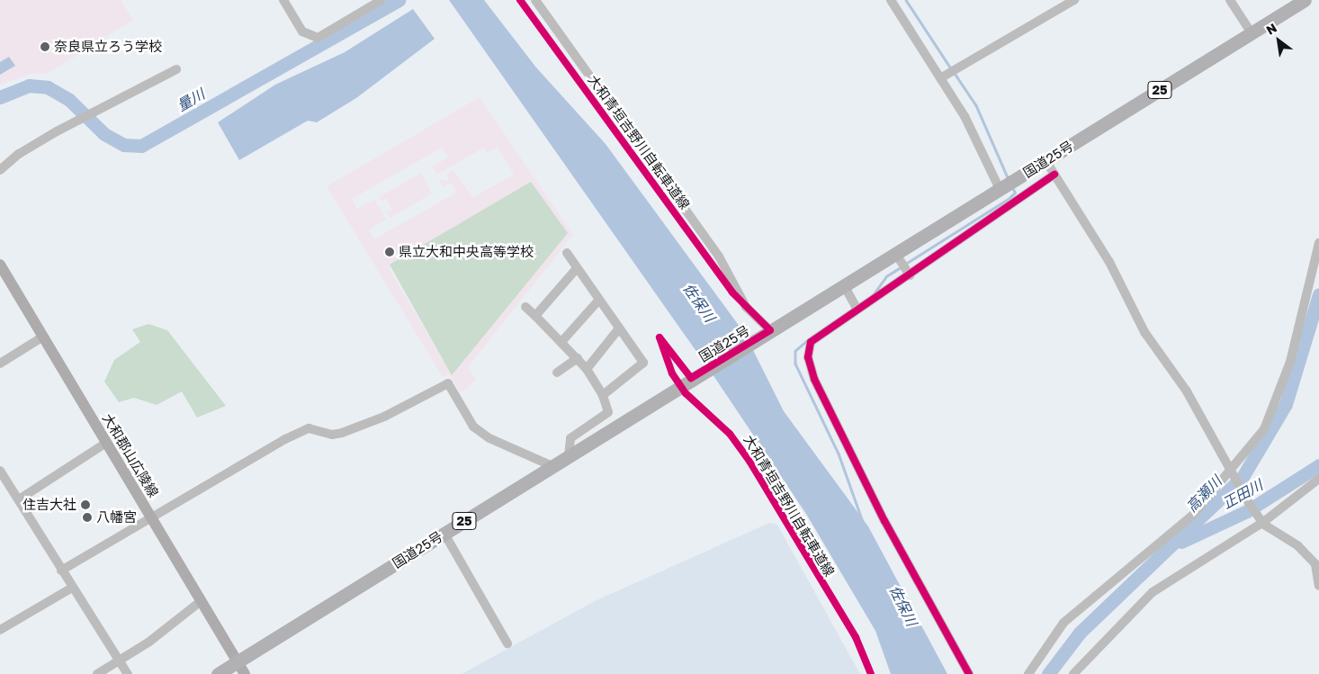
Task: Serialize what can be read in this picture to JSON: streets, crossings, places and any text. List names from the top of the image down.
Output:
{
  "streets": {
    "highway": ["25", "国道25号"],
    "main road": ["大和郡山広陵線"],
    "cycle path": ["大和青垣吉野川自転車道線"]
  },
  "crossings": [
    ["国道25号", "大和郡山広陵線"]
  ],
  "water": [
    "量川",
    "佐保川",
    "高瀬川",
    "正田川"
  ],
  "places": [
    "奈良県立ろう学校",
    "県立大和中央高等学校",
    "住吉大社",
    "八幡宮"
  ],
  "north": "top left"
}
